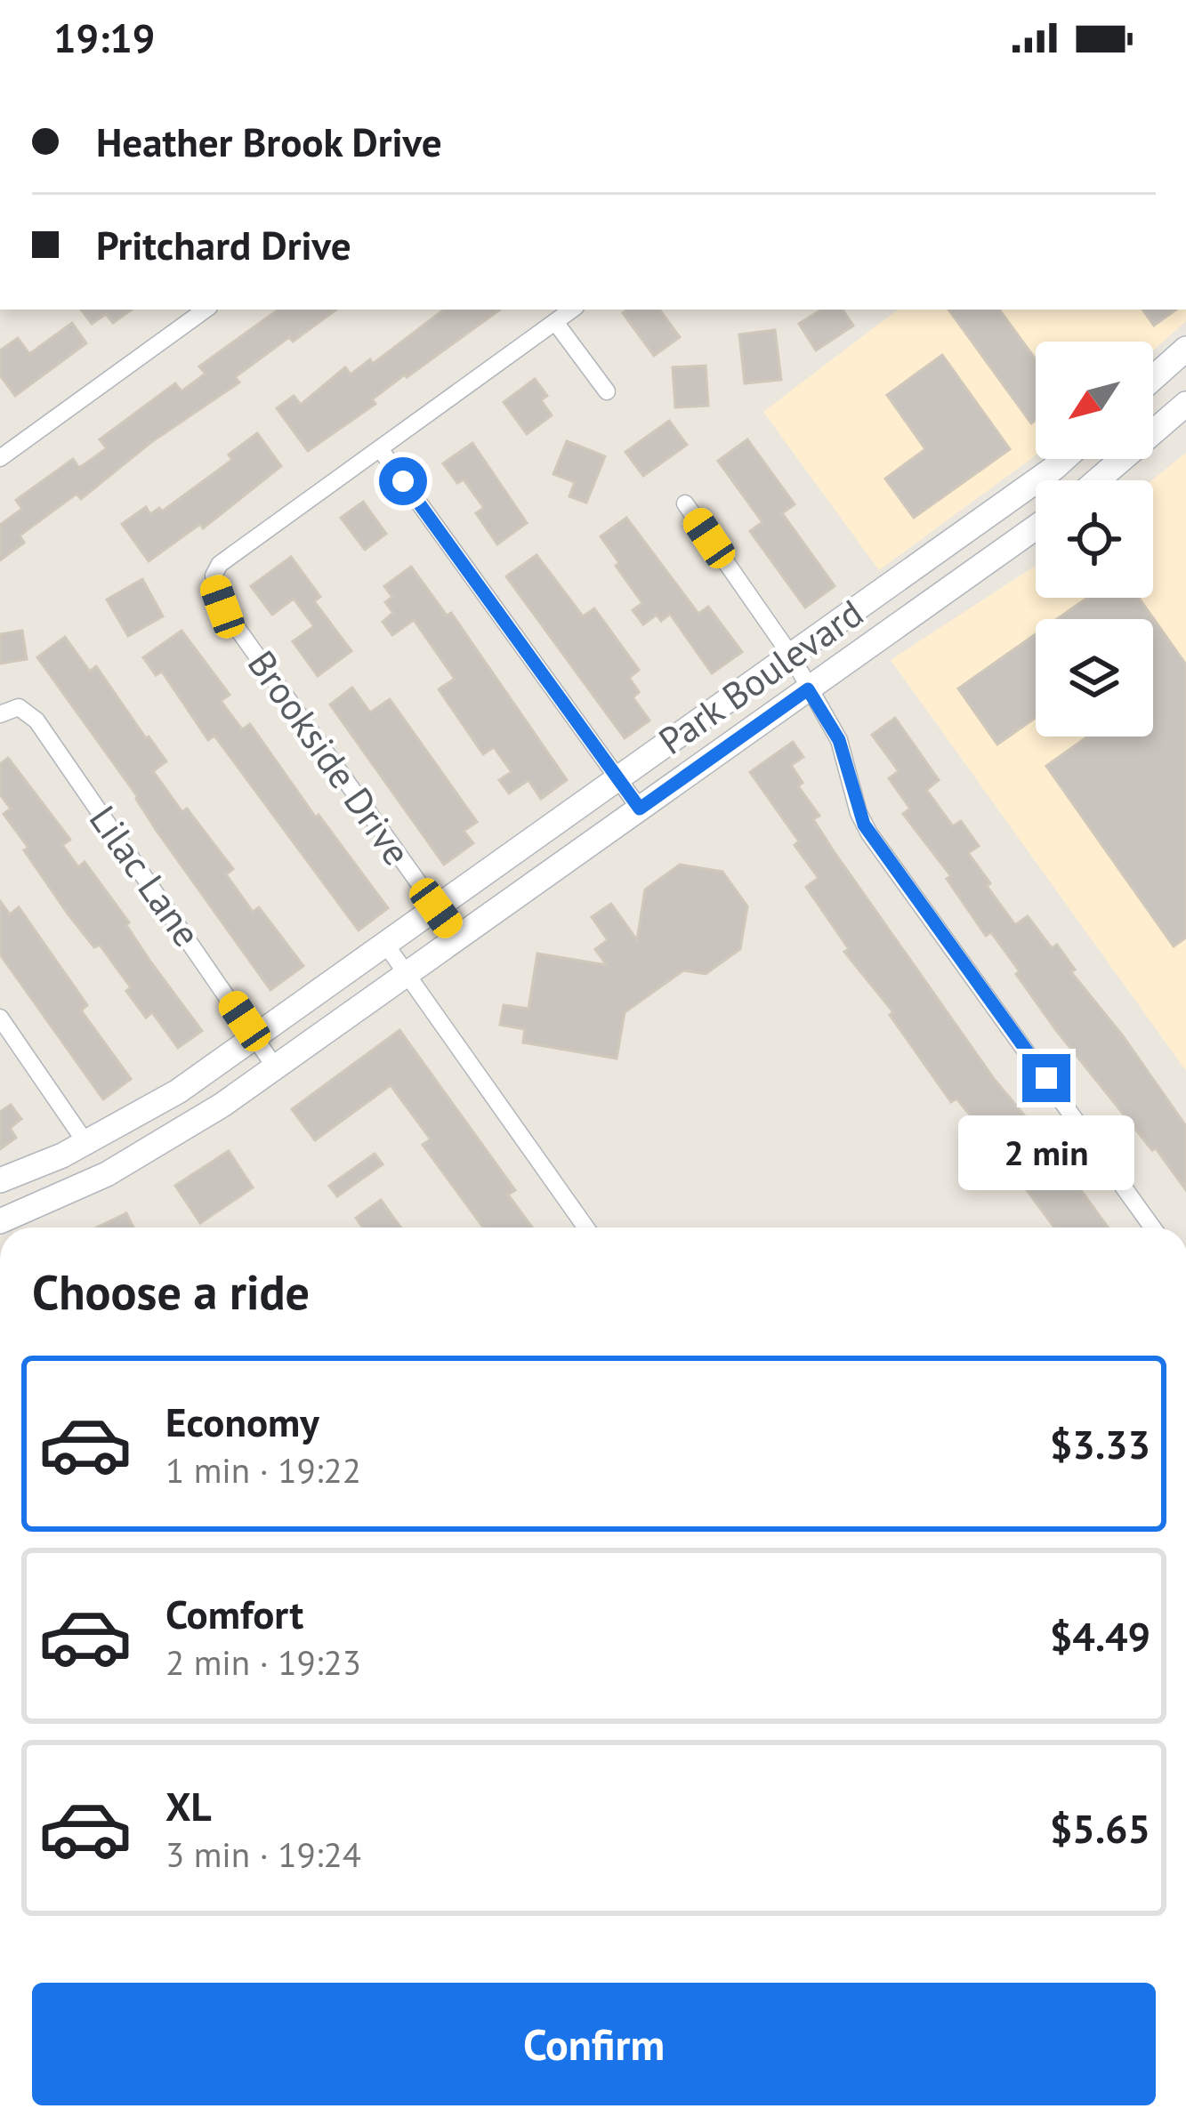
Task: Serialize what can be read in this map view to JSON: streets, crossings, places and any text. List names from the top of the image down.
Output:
{
  "streets": {
    "main road": ["Park Boulevard"],
    "street": ["Brookside Drive", "Lilac Lane"]
  },
  "crossings": [
    ["Park Boulevard", "Brookside Drive"],
    ["Park Boulevard", "Lilac Lane"]
  ],
  "north": "bottom left",
  "page": {
    "status": "19:19",
    "banner": ["Heather Brook Drive", "Pritchard Drive"],
    "bubble": "2 min",
    "heading": "Choose a ride",
    "list": [
      {
        "name": "Economy",
        "note": "1 min · 19:22",
        "value": "$3.33"
      },
      {
        "name": "Comfort",
        "note": "2 min · 19:23",
        "value": "$4.49"
      },
      {
        "name": "XL",
        "note": "3 min · 19:24",
        "value": "$5.65"
      }
    ],
    "buttons": "Confirm"
  }
}
